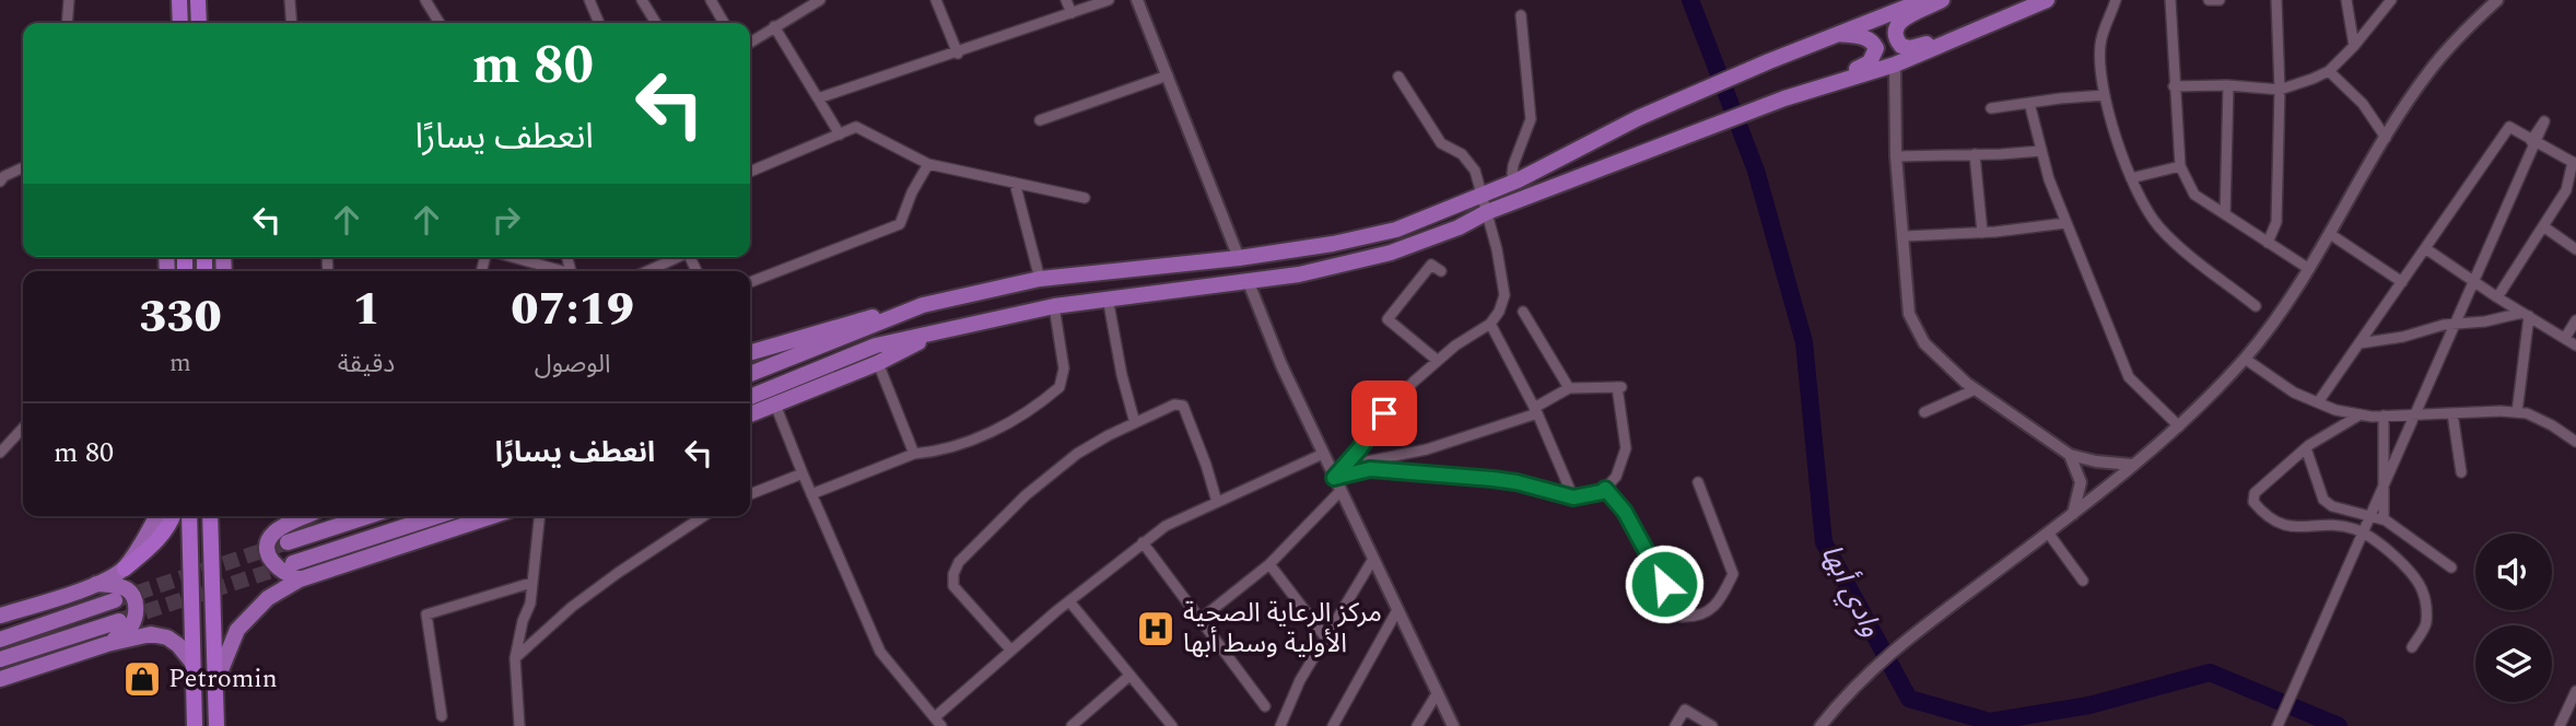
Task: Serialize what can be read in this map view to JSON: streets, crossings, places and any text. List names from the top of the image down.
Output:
{
  "water": ["وادي أبها"],
  "places": {
    "hospital": ["مركز الرعاية الصحية الأولية وسط أبها"],
    "shop": ["Petromin"]
  },
  "page": {
    "turn": ["80 m", "انعطف يسارًا"],
    "eta": [
      "07:19",
      "الوصول",
      "1",
      "دقيقة",
      "330",
      "m"
    ],
    "list": [
      {
        "name": "انعطف يسارًا",
        "value": "80 m"
      }
    ]
  }
}
